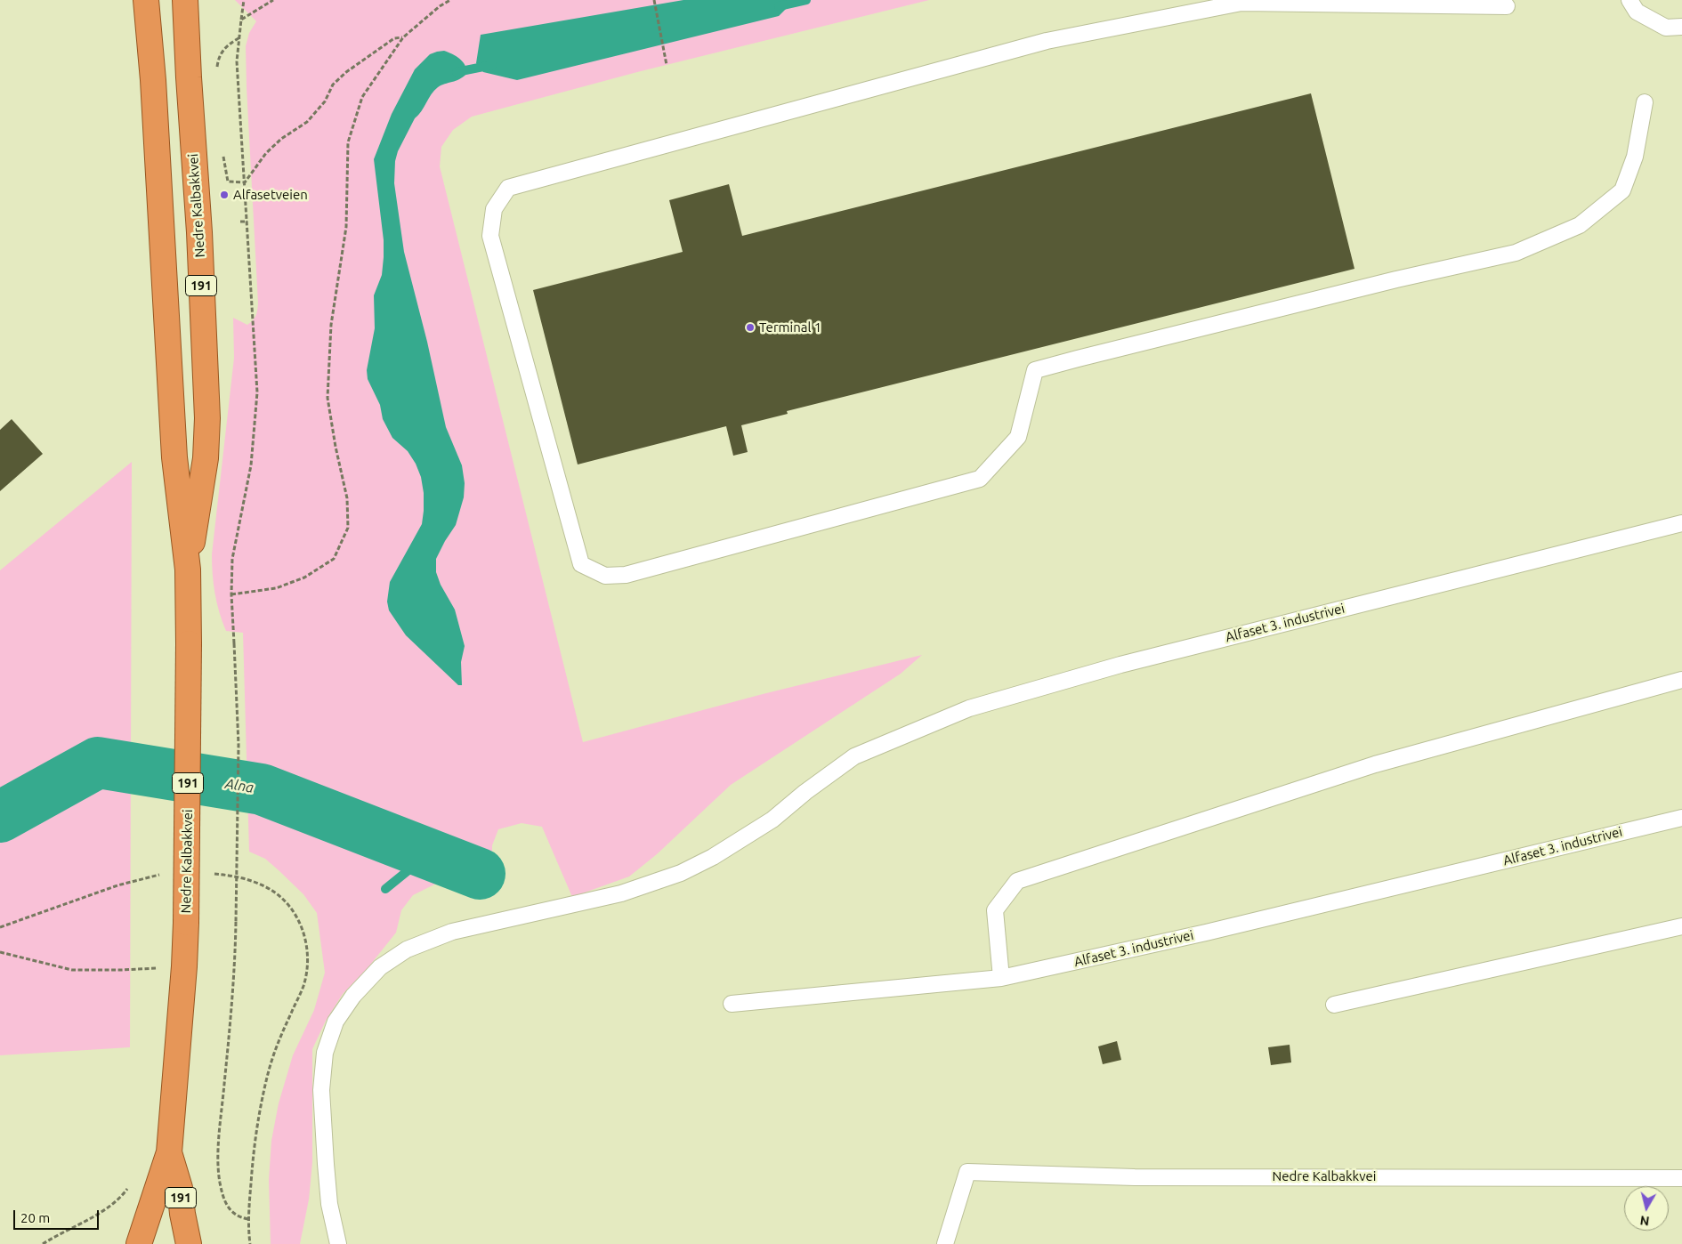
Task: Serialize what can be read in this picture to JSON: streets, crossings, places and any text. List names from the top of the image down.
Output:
{
  "streets": {
    "highway": ["Nedre Kalbakkvei", "191"],
    "lane": ["Alfaset 3. industrivei"]
  },
  "water": ["Alna"],
  "places": ["Alfasetveien", "Terminal 1"],
  "scale_bar": "20 m",
  "north": "bottom"
}
